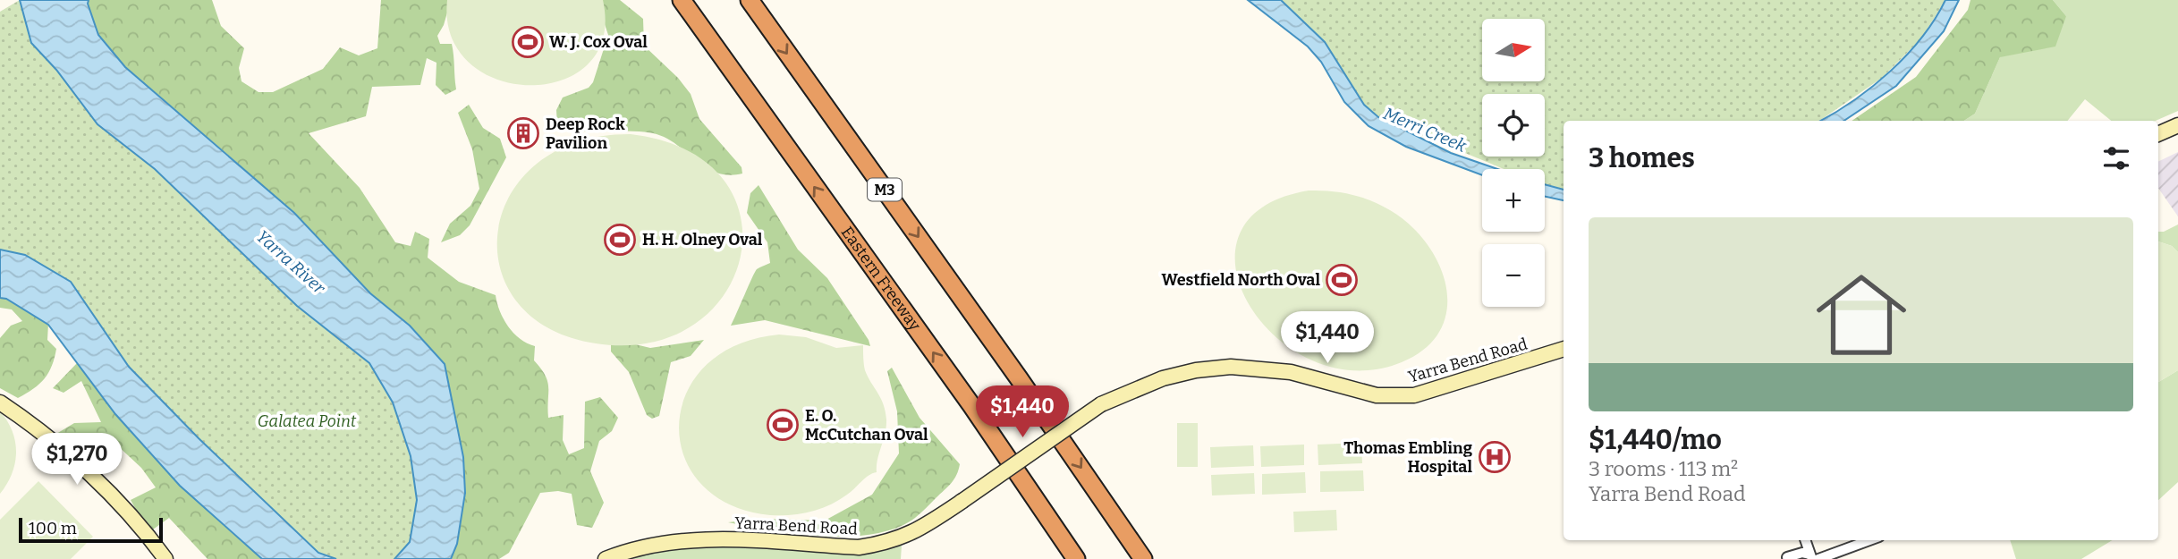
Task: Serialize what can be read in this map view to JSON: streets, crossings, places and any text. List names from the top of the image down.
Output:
{
  "streets": {
    "highway": ["M3", "Eastern Freeway"],
    "street": ["Yarra Bend Road"]
  },
  "water": ["Merri Creek", "Yarra River"],
  "parks": ["Galatea Point"],
  "places": {
    "sports": [
      "W. J. Cox Oval",
      "H. H. Olney Oval",
      "Westfield North Oval",
      "E. O. McCutchan Oval"
    ],
    "building": ["Deep Rock Pavilion"],
    "hospital": ["Thomas Embling Hospital"]
  },
  "scale_bar": "100 m",
  "north": "right",
  "page": {
    "map_buttons": ["+", "−"],
    "heading": "3 homes",
    "list": [
      {
        "name": "$1,440/mo",
        "note": "3 rooms · 113 m² · Yarra Bend Road"
      }
    ],
    "price": ["$1,440", "$1,440", "$1,270"],
    "scale": "100 m"
  }
}
